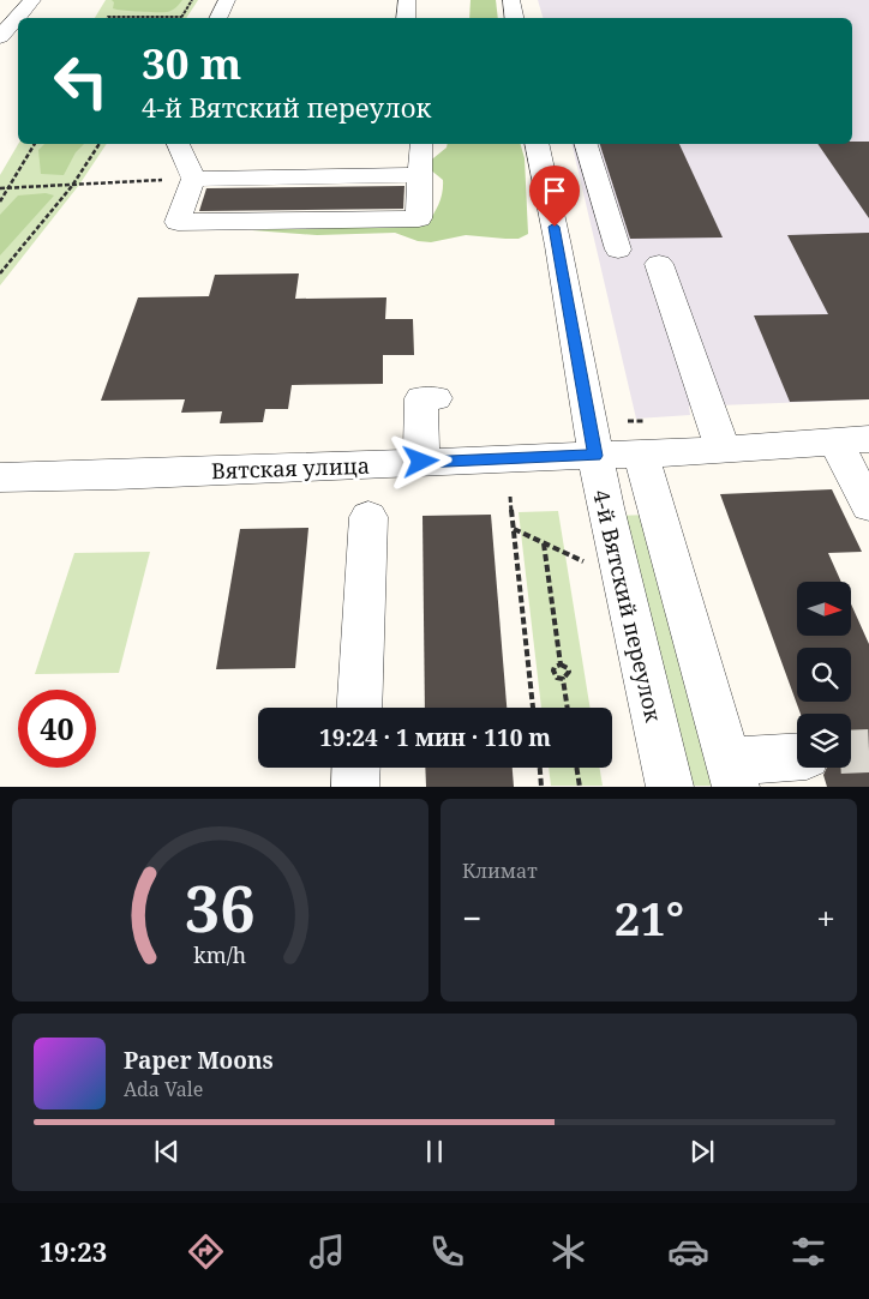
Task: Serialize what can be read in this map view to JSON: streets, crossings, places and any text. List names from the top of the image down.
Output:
{
  "streets": {
    "street": ["Вятская улица", "4-й Вятский переулок"]
  },
  "crossings": [
    ["Вятская улица", "4-й Вятский переулок"]
  ],
  "north": "right",
  "page": {
    "turn": ["30 m", "4-й Вятский переулок"],
    "limit": "40",
    "trip": "19:24 · 1 мин · 110 m",
    "tile": "Климат",
    "heat": ["−", "21°", "+"],
    "song": ["Paper Moons", "Ada Vale"],
    "tabs": "19:23",
    "gauge": ["36", "km/h"]
  }
}
